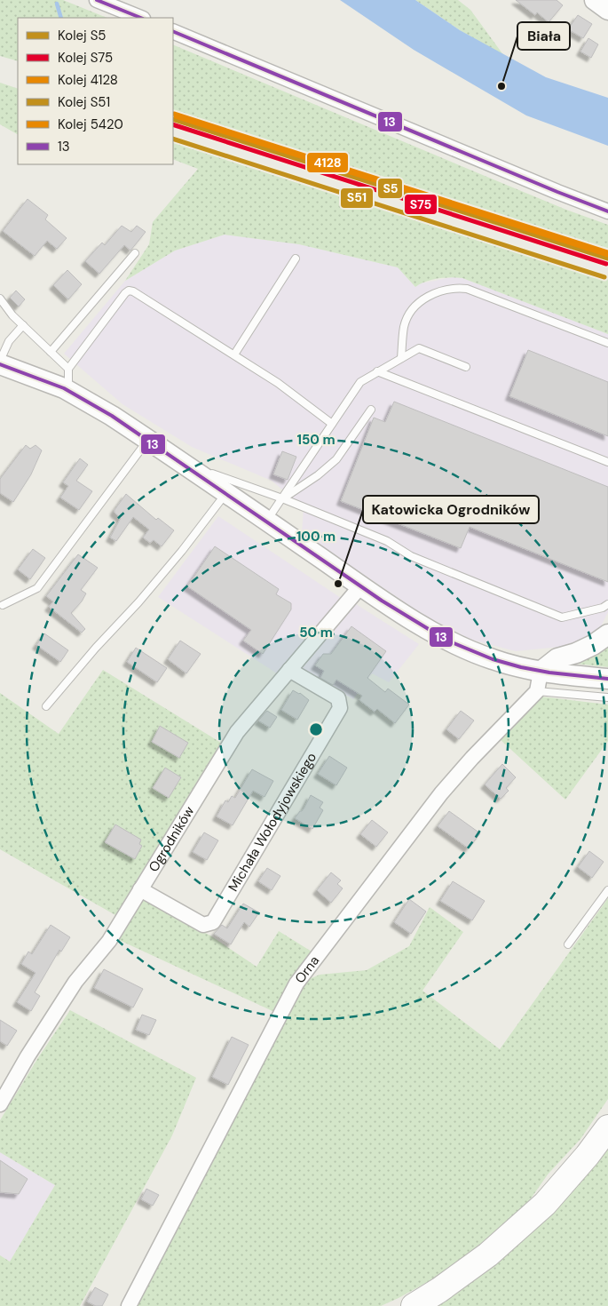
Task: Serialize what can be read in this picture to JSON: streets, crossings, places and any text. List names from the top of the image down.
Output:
{
  "streets": {
    "street": ["Michała Wołodyjowskiego", "Ogrodników", "Orna"]
  },
  "crossings": [
    ["Michała Wołodyjowskiego", "Ogrodników"]
  ],
  "places": ["Biała", "Katowicka Ogrodników"],
  "lines": [
    "transit line 13",
    "rail line 4128",
    "rail line 5420",
    "rail line S5",
    "rail line S75",
    "rail line S51"
  ],
  "legend": [
    "Kolej S5",
    "Kolej S75",
    "Kolej 4128",
    "Kolej S51",
    "Kolej 5420",
    "13"
  ],
  "rings": ["150 m", "100 m", "50 m"]
}
